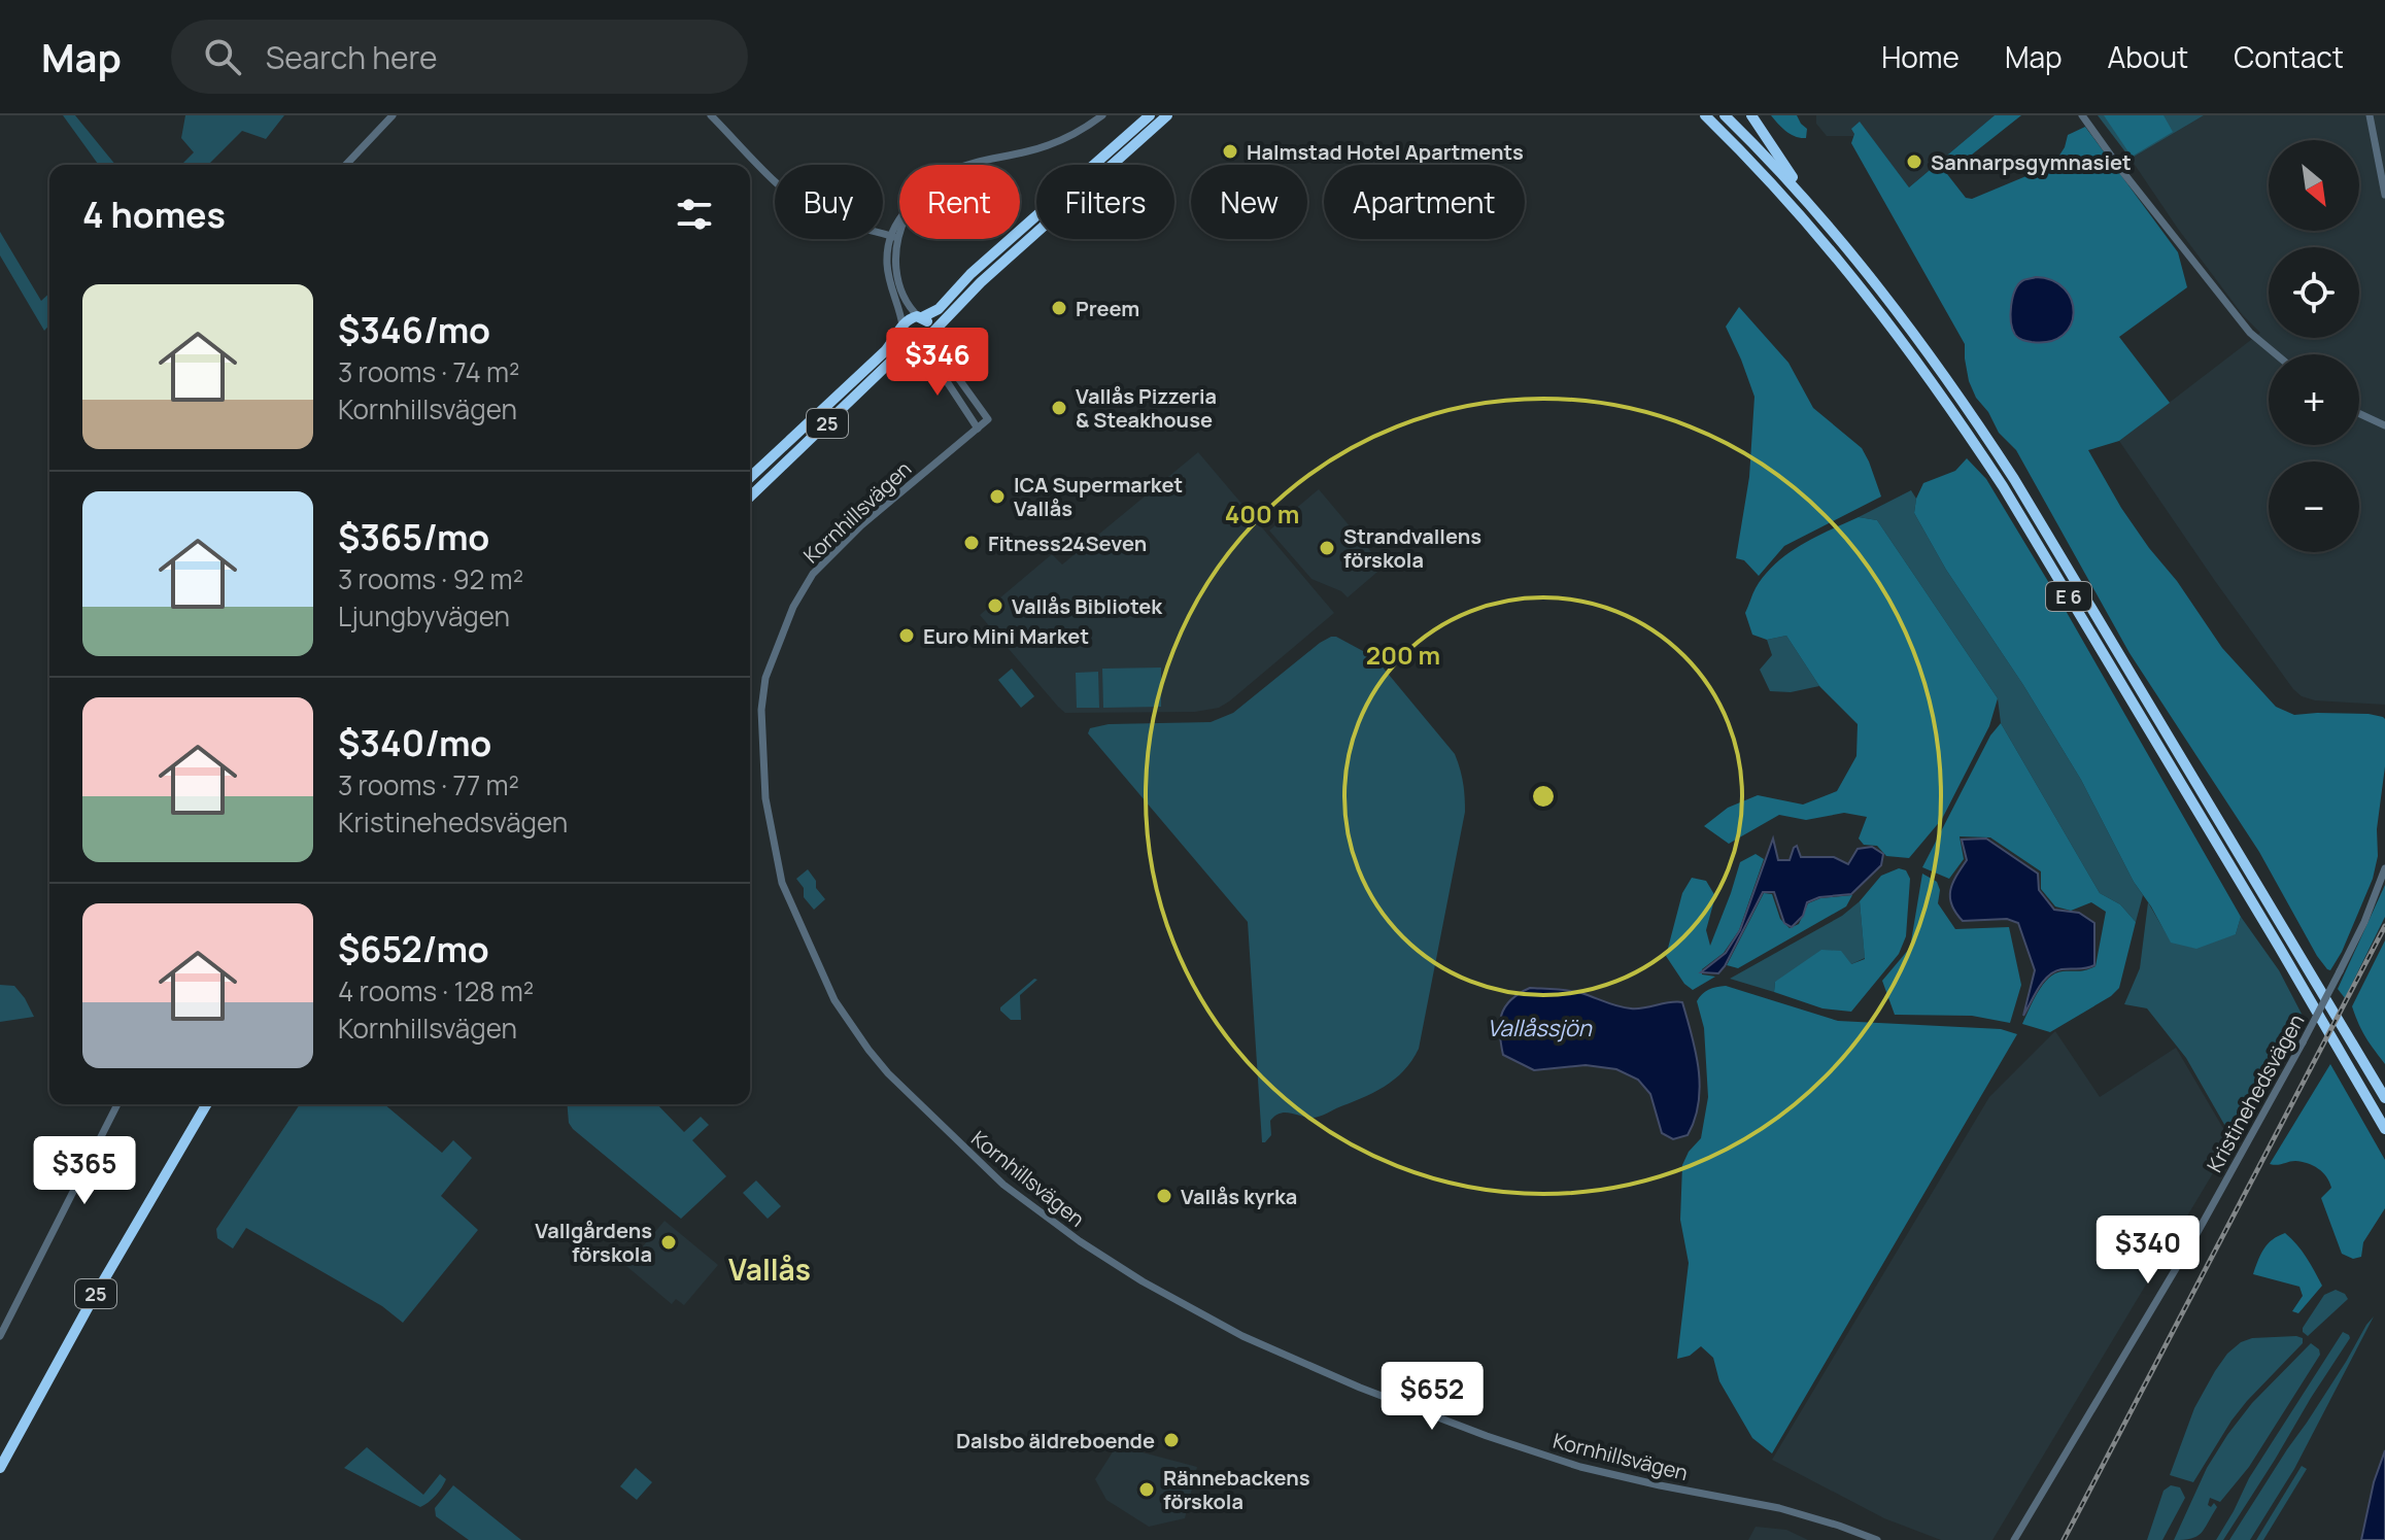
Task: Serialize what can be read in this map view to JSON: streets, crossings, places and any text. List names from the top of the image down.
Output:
{
  "streets": {
    "highway": ["25", "E 6"],
    "street": ["Kornhillsvägen", "Kristinehedsvägen"]
  },
  "crossings": [
    ["25", "Kornhillsvägen"]
  ],
  "districts": ["Vallås"],
  "water": ["Vallåssjön"],
  "places": [
    "Halmstad Hotel Apartments",
    "Sannarpsgymnasiet",
    "Preem",
    "Vallås Pizzeria & Steakhouse",
    "ICA Supermarket Vallås",
    "Fitness24Seven",
    "Strandvallens förskola",
    "Vallås Bibliotek",
    "Euro Mini Market",
    "Vallås kyrka",
    "Vallgårdens förskola",
    "Dalsbo äldreboende",
    "Rännebackens förskola"
  ],
  "north": "bottom right",
  "page": {
    "header": "Map",
    "search": "Search here",
    "nav": [
      "Home",
      "Map",
      "About",
      "Contact"
    ],
    "map_buttons": ["+", "−"],
    "chip": [
      "Buy",
      "Rent",
      "Filters",
      "New",
      "Apartment"
    ],
    "heading": "4 homes",
    "list": [
      {
        "name": "$346/mo",
        "note": "3 rooms · 74 m² · Kornhillsvägen"
      },
      {
        "name": "$365/mo",
        "note": "3 rooms · 92 m² · Ljungbyvägen"
      },
      {
        "name": "$340/mo",
        "note": "3 rooms · 77 m² · Kristinehedsvägen"
      },
      {
        "name": "$652/mo",
        "note": "4 rooms · 128 m² · Kornhillsvägen"
      }
    ],
    "price": [
      "$346",
      "$365",
      "$340",
      "$652"
    ]
  },
  "rings": ["400 m", "200 m"]
}
